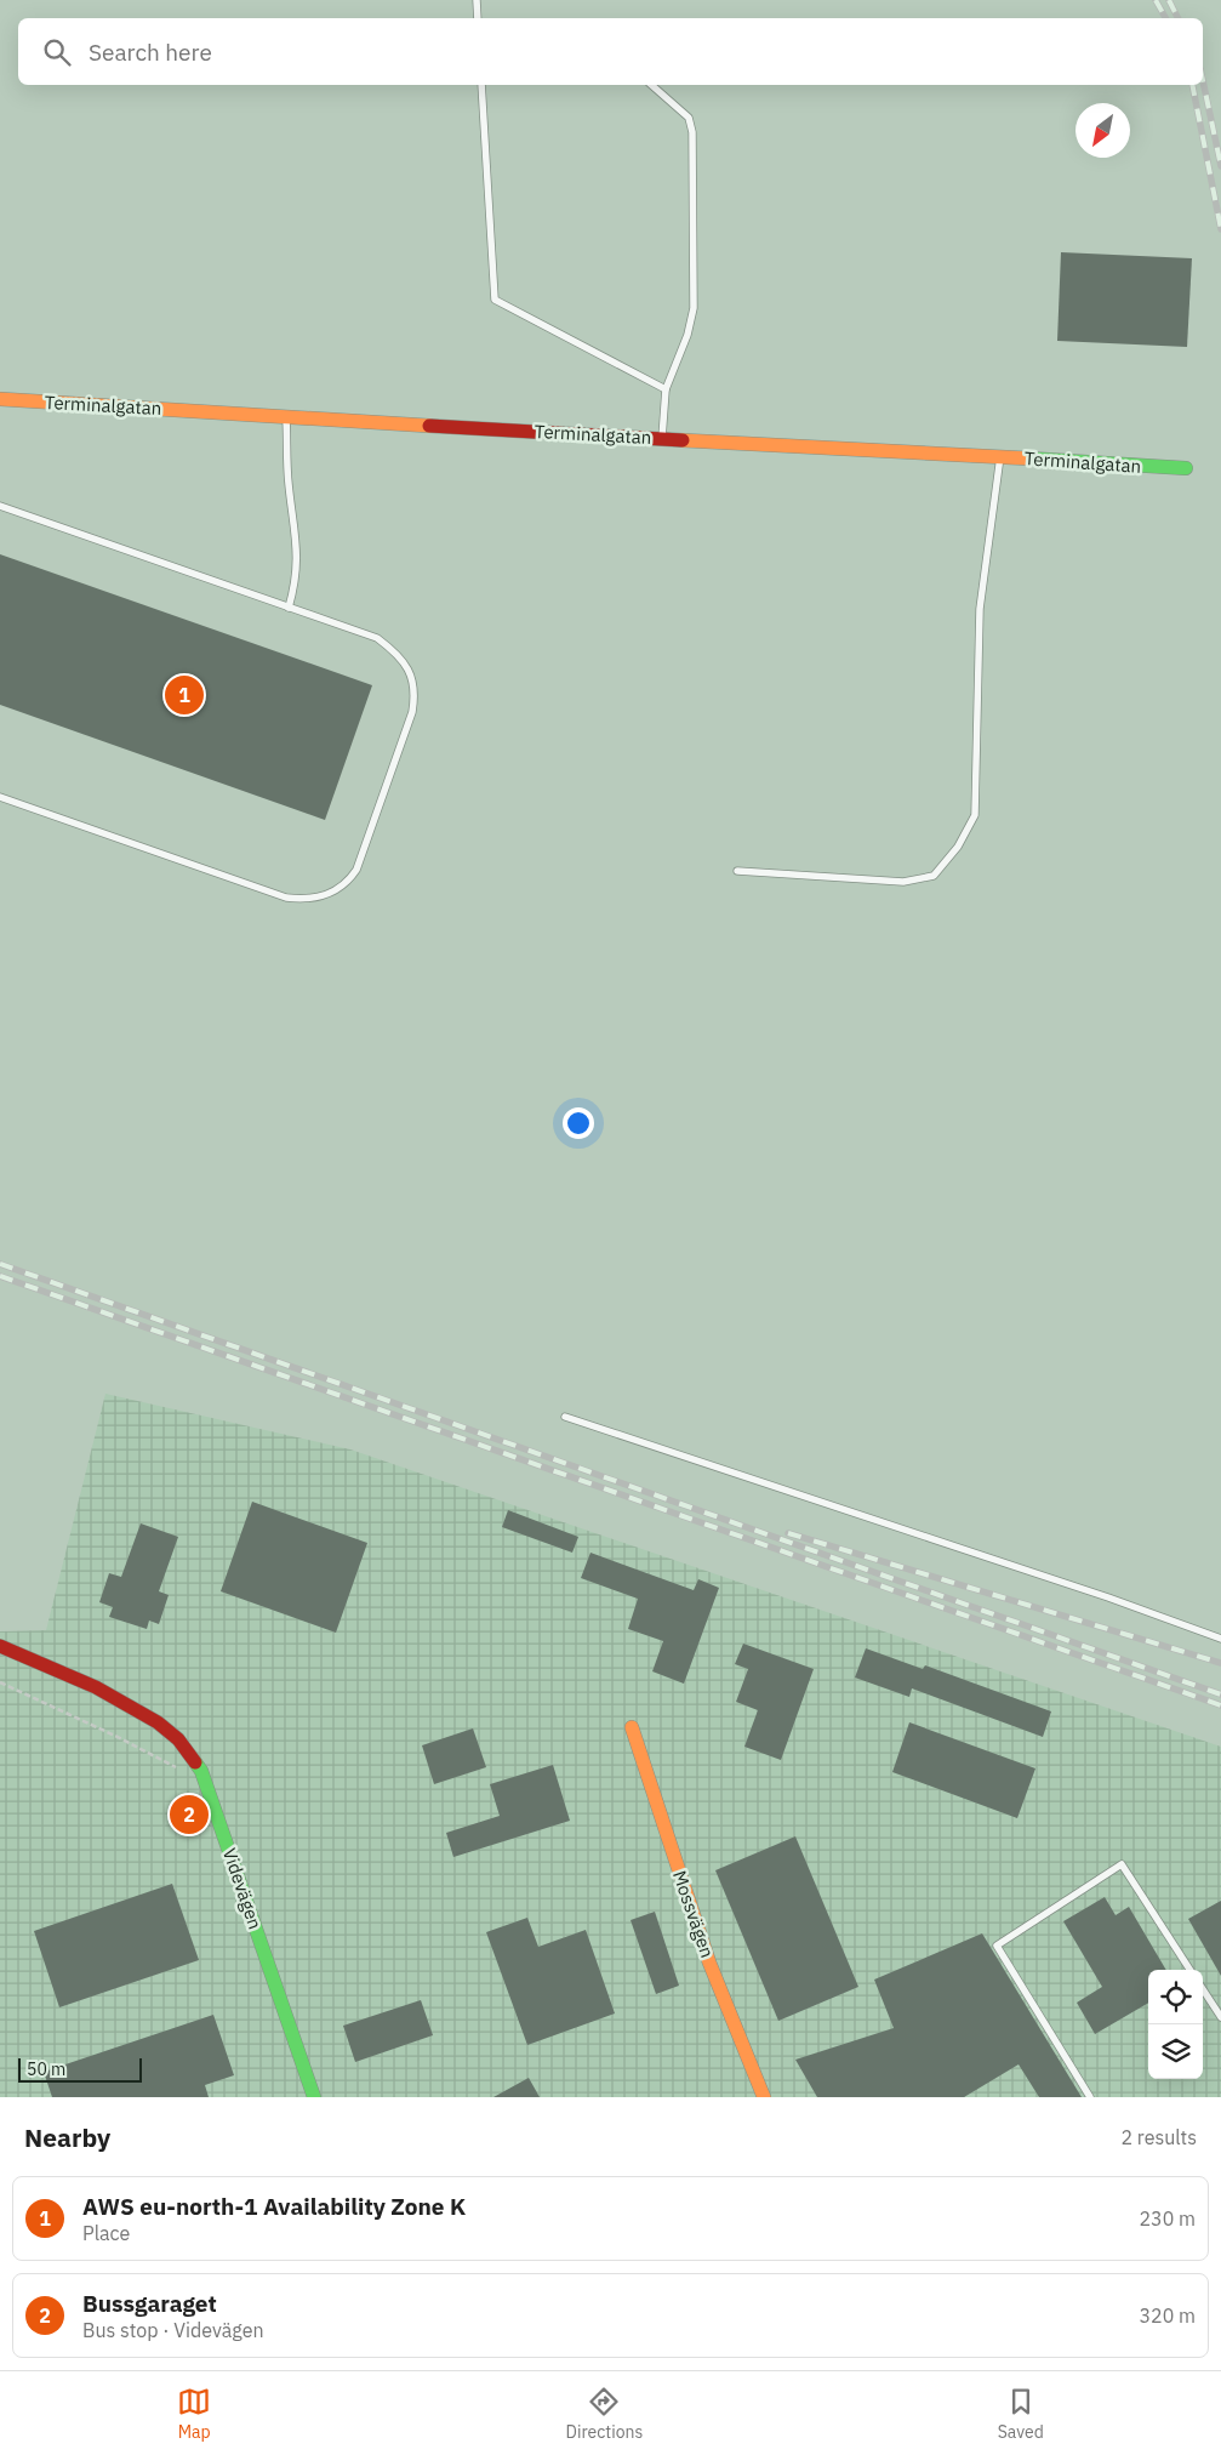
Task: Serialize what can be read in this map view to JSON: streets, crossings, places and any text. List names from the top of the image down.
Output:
{
  "streets": {
    "street": ["Terminalgatan", "Videvägen", "Mossvägen"]
  },
  "scale_bar": "50 m",
  "north": "bottom left",
  "page": {
    "search": "Search here",
    "pins": ["1", "2"],
    "scale": "50 m",
    "heading": ["Nearby", "2 results"],
    "list": [
      {
        "mark": "1",
        "name": "AWS eu-north-1 Availability Zone K",
        "note": "Place",
        "value": "230 m"
      },
      {
        "mark": "2",
        "name": "Bussgaraget",
        "note": "Bus stop · Videvägen",
        "value": "320 m"
      }
    ],
    "nav": ["Map", "Directions", "Saved"]
  }
}
